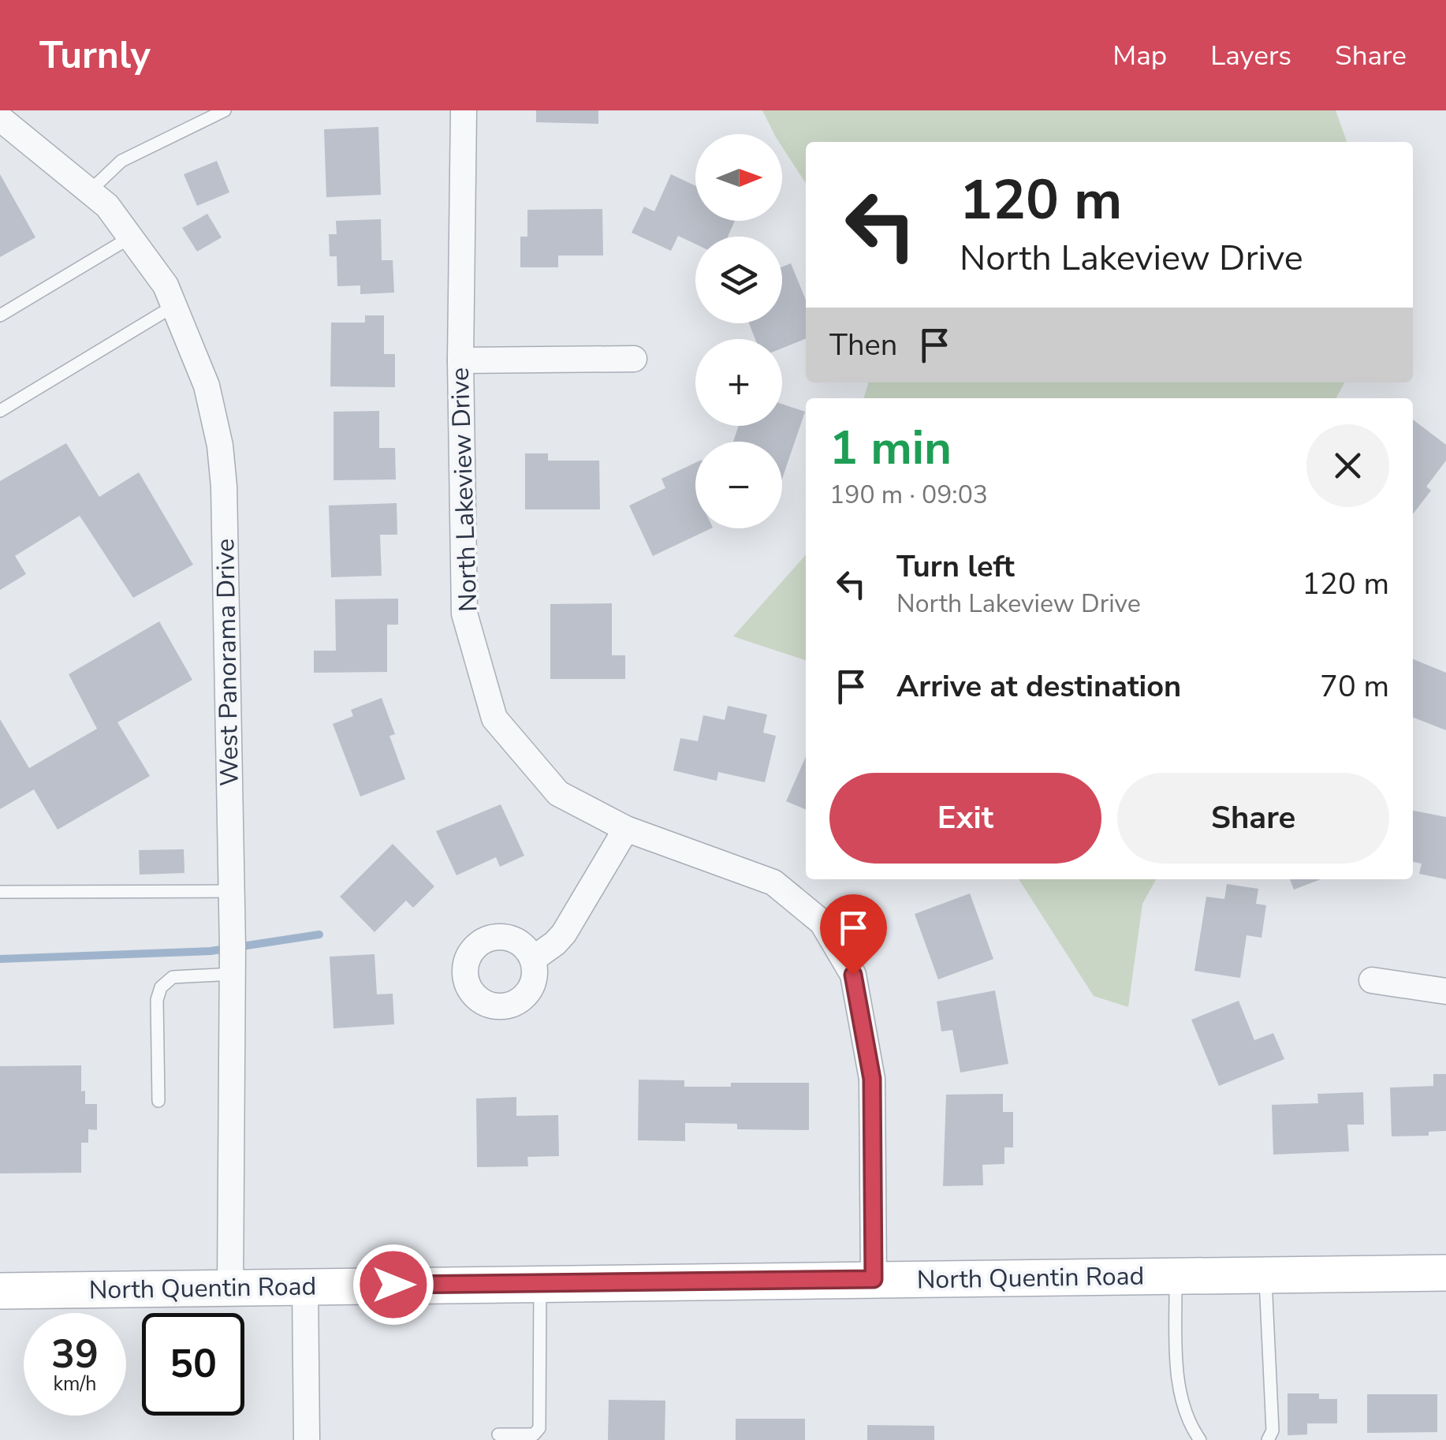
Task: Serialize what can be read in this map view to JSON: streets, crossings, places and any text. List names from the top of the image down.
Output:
{
  "streets": {
    "main road": ["North Quentin Road"],
    "street": ["North Lakeview Drive", "West Panorama Drive"]
  },
  "crossings": [
    ["North Lakeview Drive", "North Quentin Road"],
    ["West Panorama Drive", "North Quentin Road"]
  ],
  "north": "right",
  "page": {
    "header": "Turnly",
    "nav": ["Map", "Layers", "Share"],
    "map_buttons": ["+", "−"],
    "turn": ["120 m", "North Lakeview Drive"],
    "then": "Then",
    "heading": ["1 min", "190 m · 09:03"],
    "list": [
      {
        "name": "Turn left",
        "note": "North Lakeview Drive",
        "value": "120 m"
      },
      {
        "name": "Arrive at destination",
        "value": "70 m"
      }
    ],
    "buttons": ["Exit", "Share"],
    "speed": "39 km/h",
    "limit": "50"
  }
}
